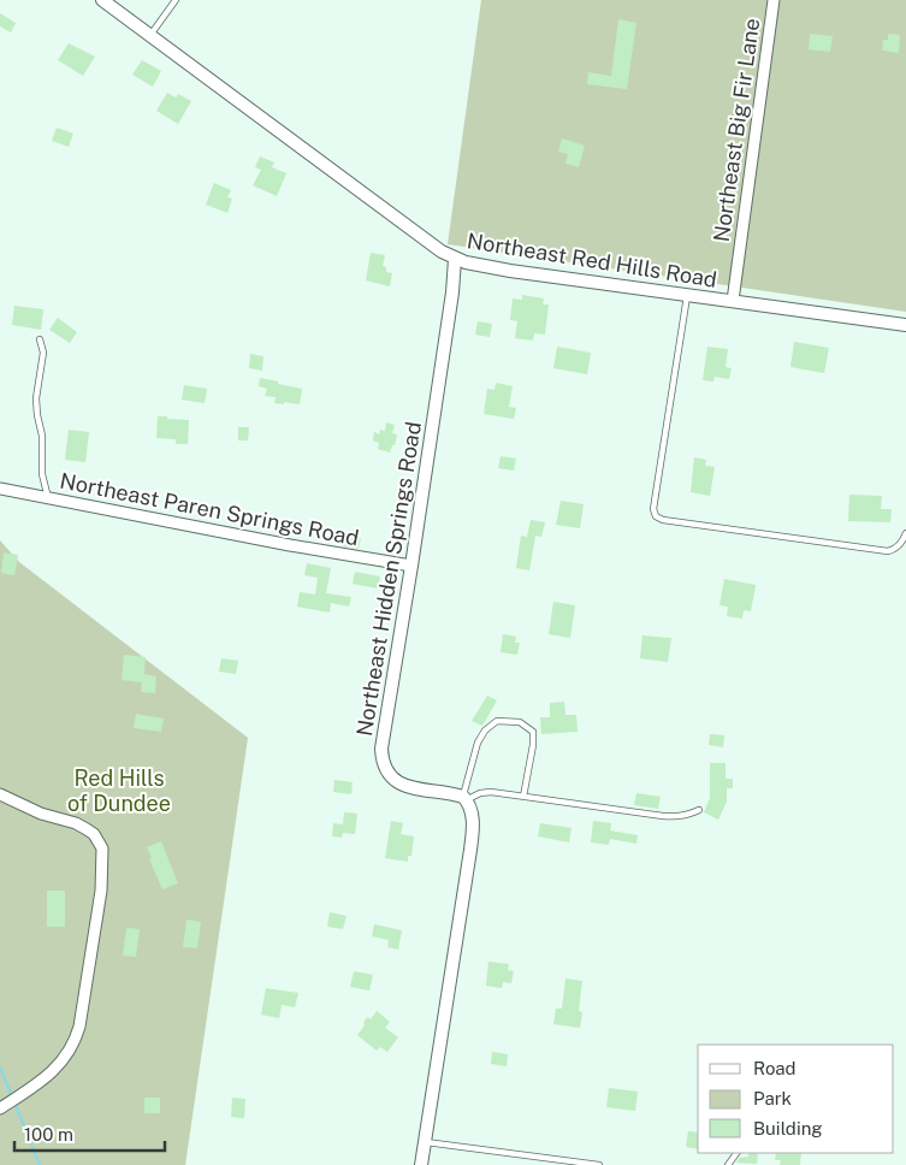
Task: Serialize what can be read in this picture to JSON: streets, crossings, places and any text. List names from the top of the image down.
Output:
{
  "streets": {
    "street": [
      "Northeast Big Fir Lane",
      "Northeast Red Hills Road",
      "Northeast Paren Springs Road",
      "Northeast Hidden Springs Road"
    ]
  },
  "crossings": [
    ["Northeast Big Fir Lane", "Northeast Red Hills Road"],
    ["Northeast Red Hills Road", "Northeast Hidden Springs Road"],
    ["Northeast Paren Springs Road", "Northeast Hidden Springs Road"]
  ],
  "parks": ["Red Hills of Dundee"],
  "legend": ["Road", "Park", "Building"],
  "scale_bar": "100 m"
}
